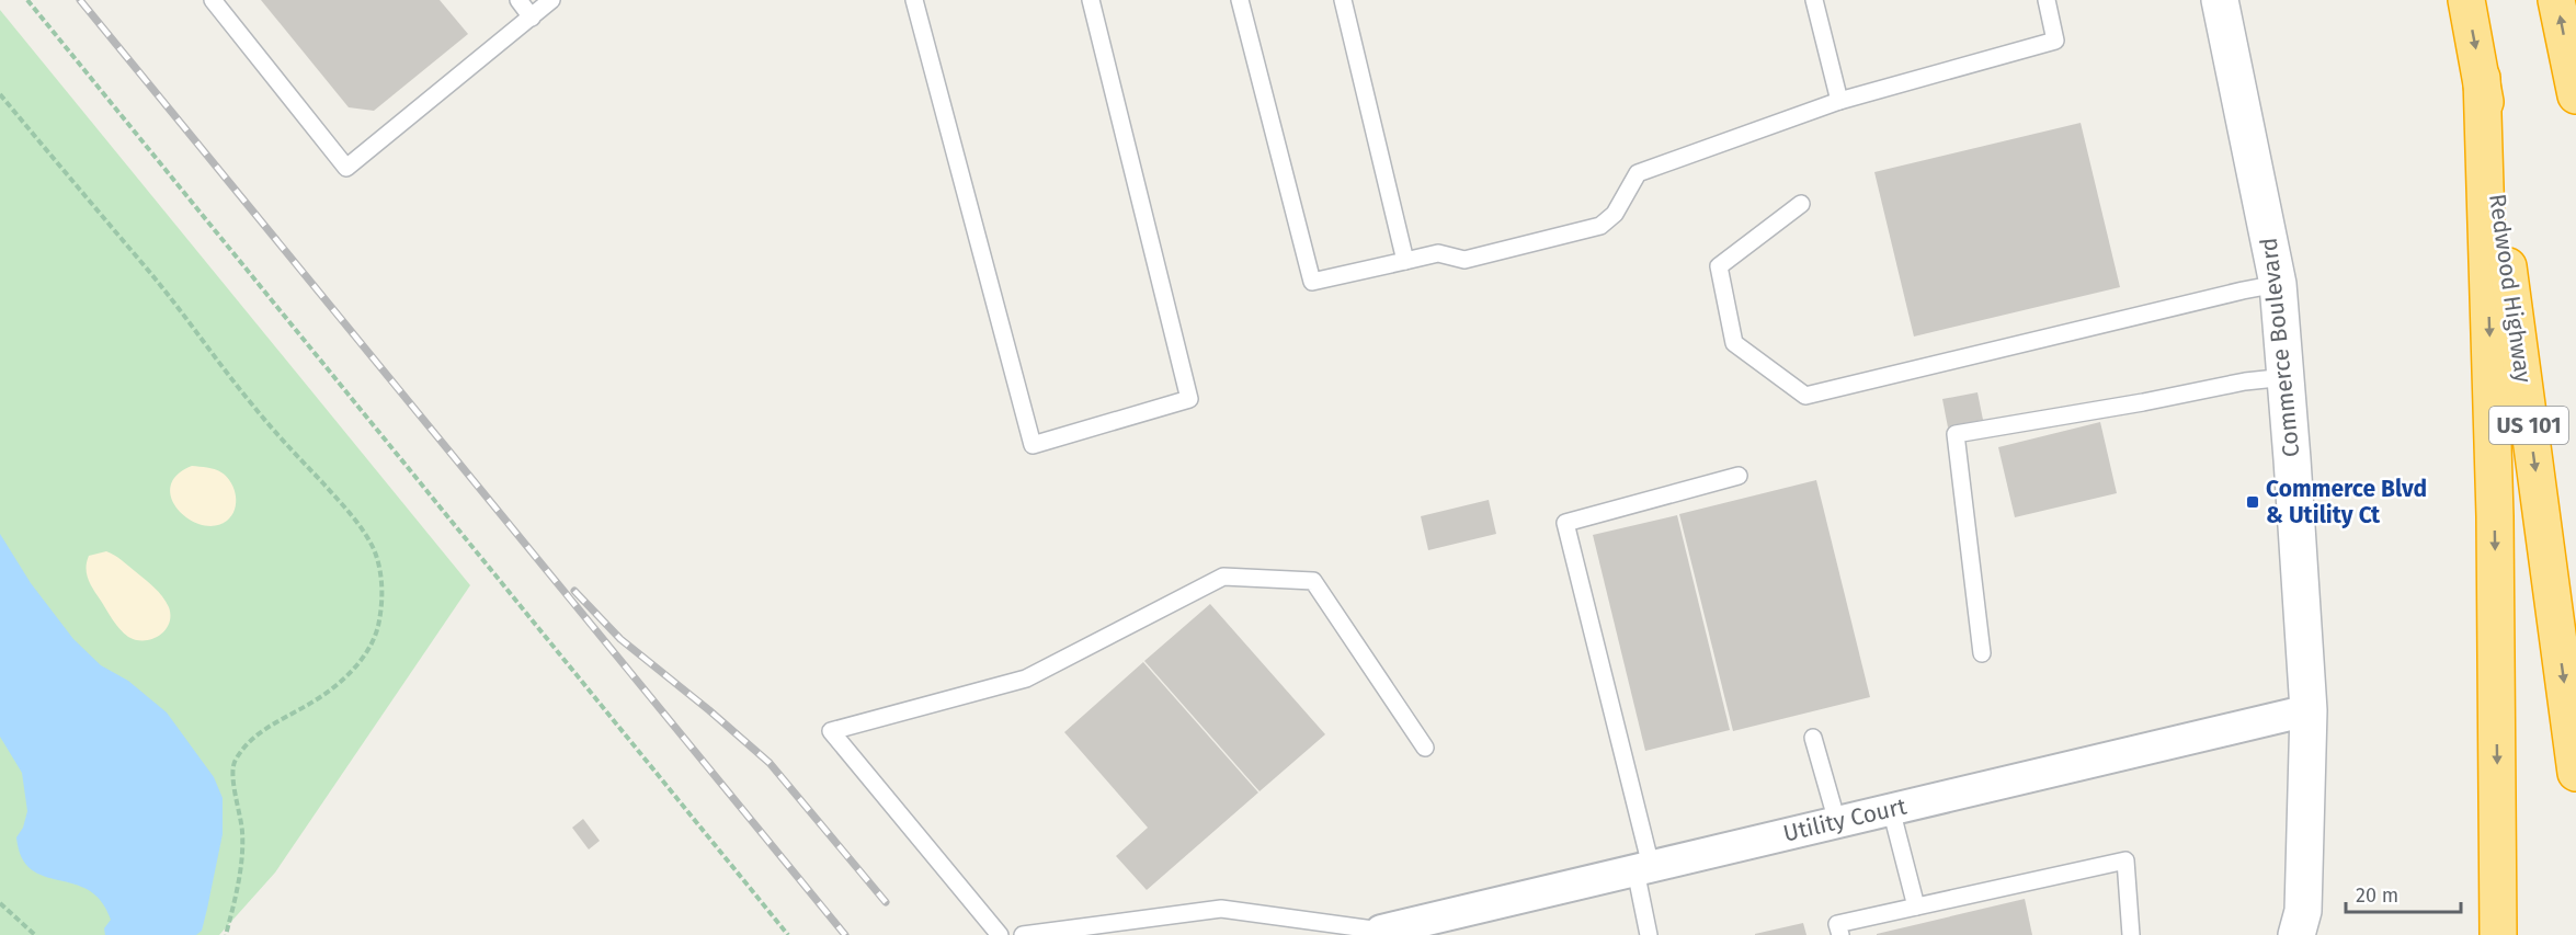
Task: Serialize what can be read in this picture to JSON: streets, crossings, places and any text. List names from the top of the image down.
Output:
{
  "streets": {
    "highway": ["Redwood Highway", "US 101"],
    "street": ["Commerce Boulevard", "Utility Court"]
  },
  "crossings": [
    ["Commerce Boulevard", "Utility Court"]
  ],
  "places": {
    "transit": ["Commerce Blvd & Utility Ct"]
  },
  "scale_bar": "20 m"
}
